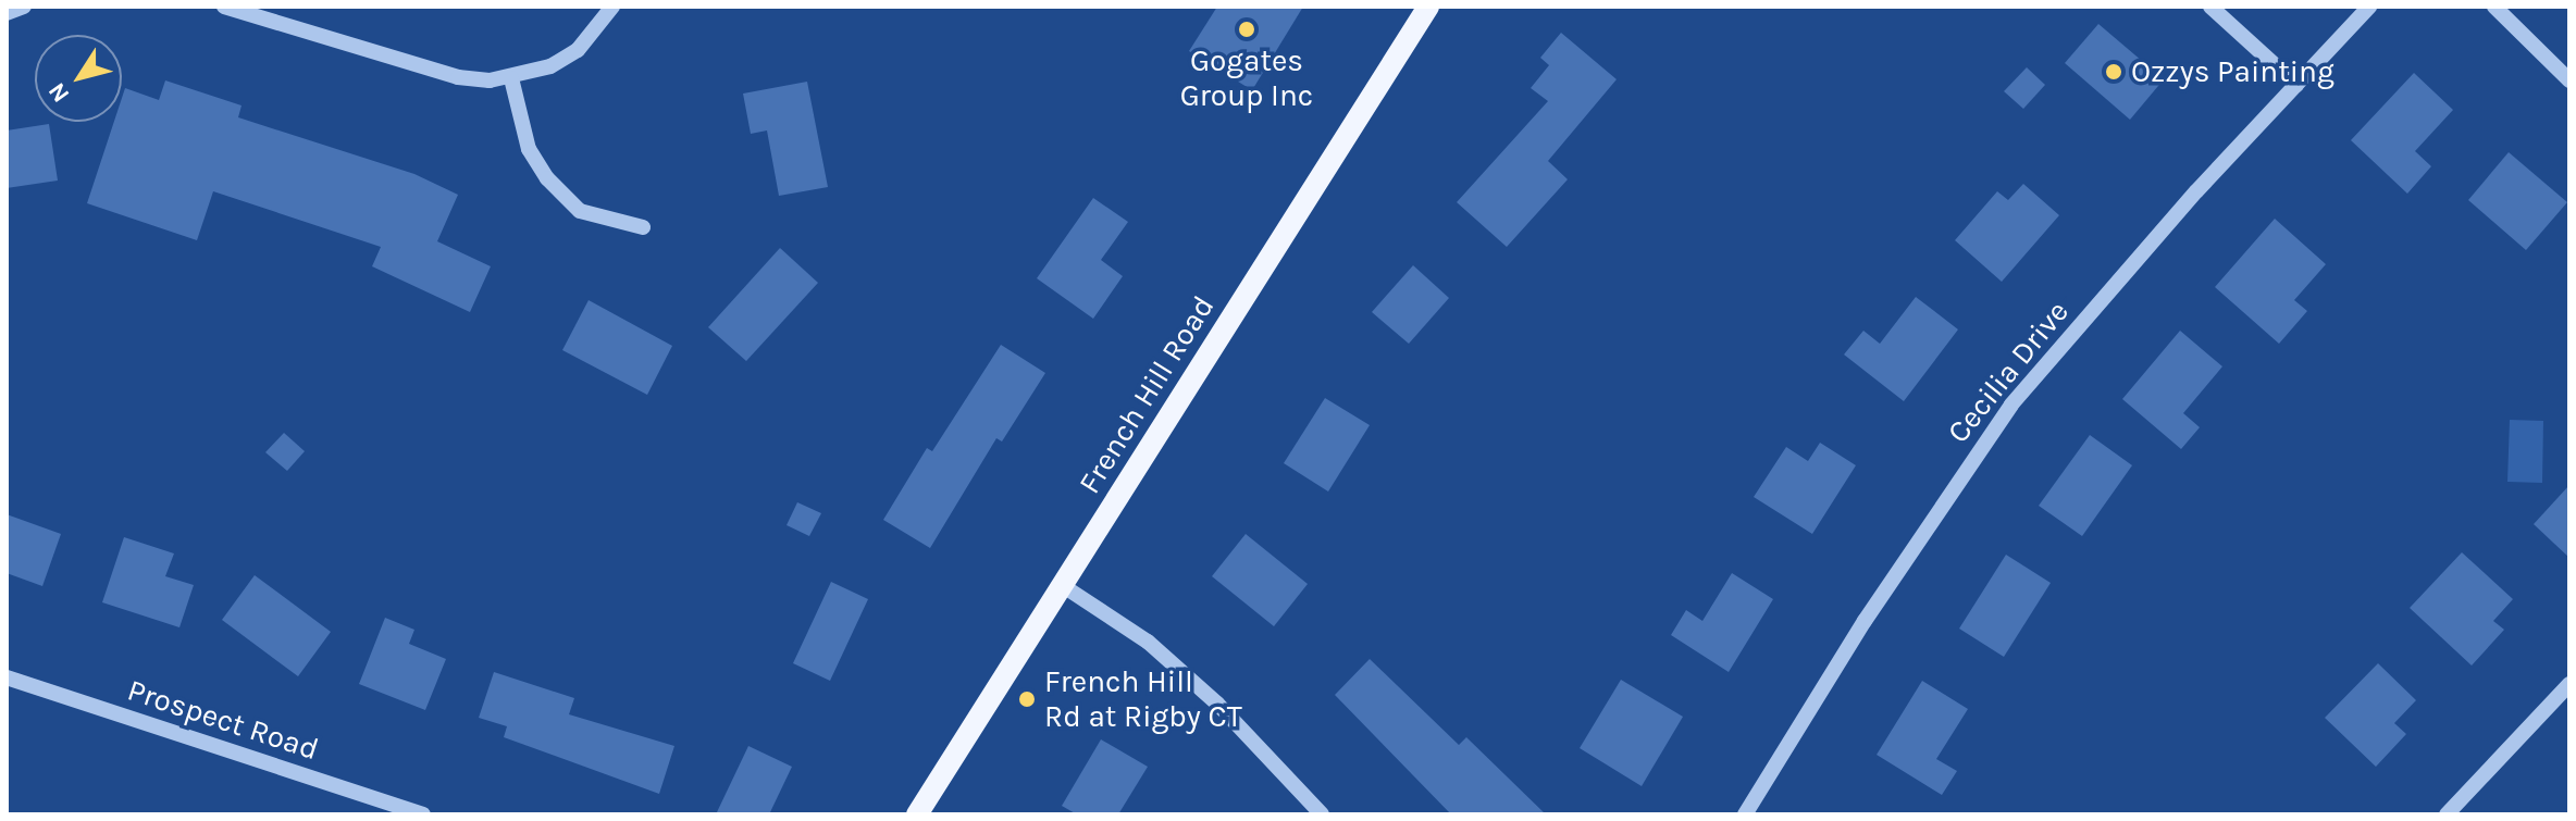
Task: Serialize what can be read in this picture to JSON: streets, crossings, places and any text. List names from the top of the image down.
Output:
{
  "streets": {
    "main road": ["French Hill Road"],
    "street": ["Cecilia Drive", "Prospect Road"]
  },
  "places": ["Gogates Group Inc", "Ozzys Painting", "French Hill Rd at Rigby CT"],
  "north": "bottom left"
}
